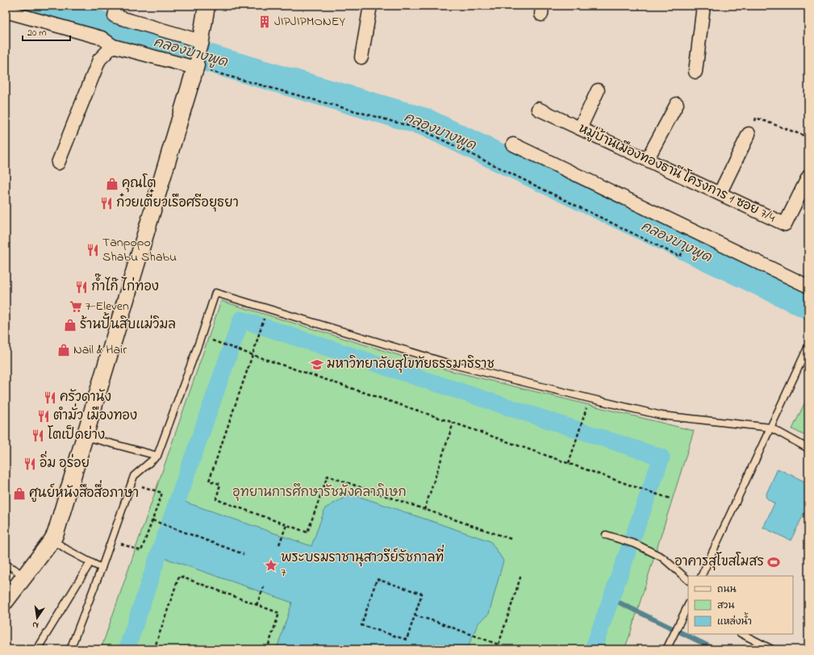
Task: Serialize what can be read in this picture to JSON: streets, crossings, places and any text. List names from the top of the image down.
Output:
{
  "streets": {
    "street": ["หมู่บ้านเมืองทองธานี โครงการ 1 ซอย 7/4"]
  },
  "water": ["คลองบางพูด"],
  "parks": ["อุทยานการศึกษารัชมังคลาภิเษก"],
  "places": {
    "building": ["JIPJIPMONEY"],
    "shop": [
      "คุณโต",
      "ร้านปั้นสิบแม่วิมล",
      "Nail & Hair",
      "ศูนย์หนังสือสื่อภาษา"
    ],
    "restaurant": [
      "ก๋วยเตี๋ยวเรือศรีอยุธยา",
      "Tanpopo Shabu Shabu",
      "ก๊ำไก๊ ไก่ทอง",
      "ครัวดานัง",
      "ตำมั่ว เมืองทอง",
      "โตเป็ดย่าง",
      "อิ่ม อร่อย"
    ],
    "supermarket": ["7-Eleven"],
    "school or university": ["มหาวิทยาลัยสุโขทัยธรรมาธิราช"],
    "sports": ["อาคารสุโขสโมสร"],
    "place": ["พระบรมราชานุสาวรีย์รัชกาลที่ 7"]
  },
  "legend": ["ถนน", "สวน", "แหล่งน้ำ"],
  "scale_bar": "20 m",
  "north": "bottom"
}
